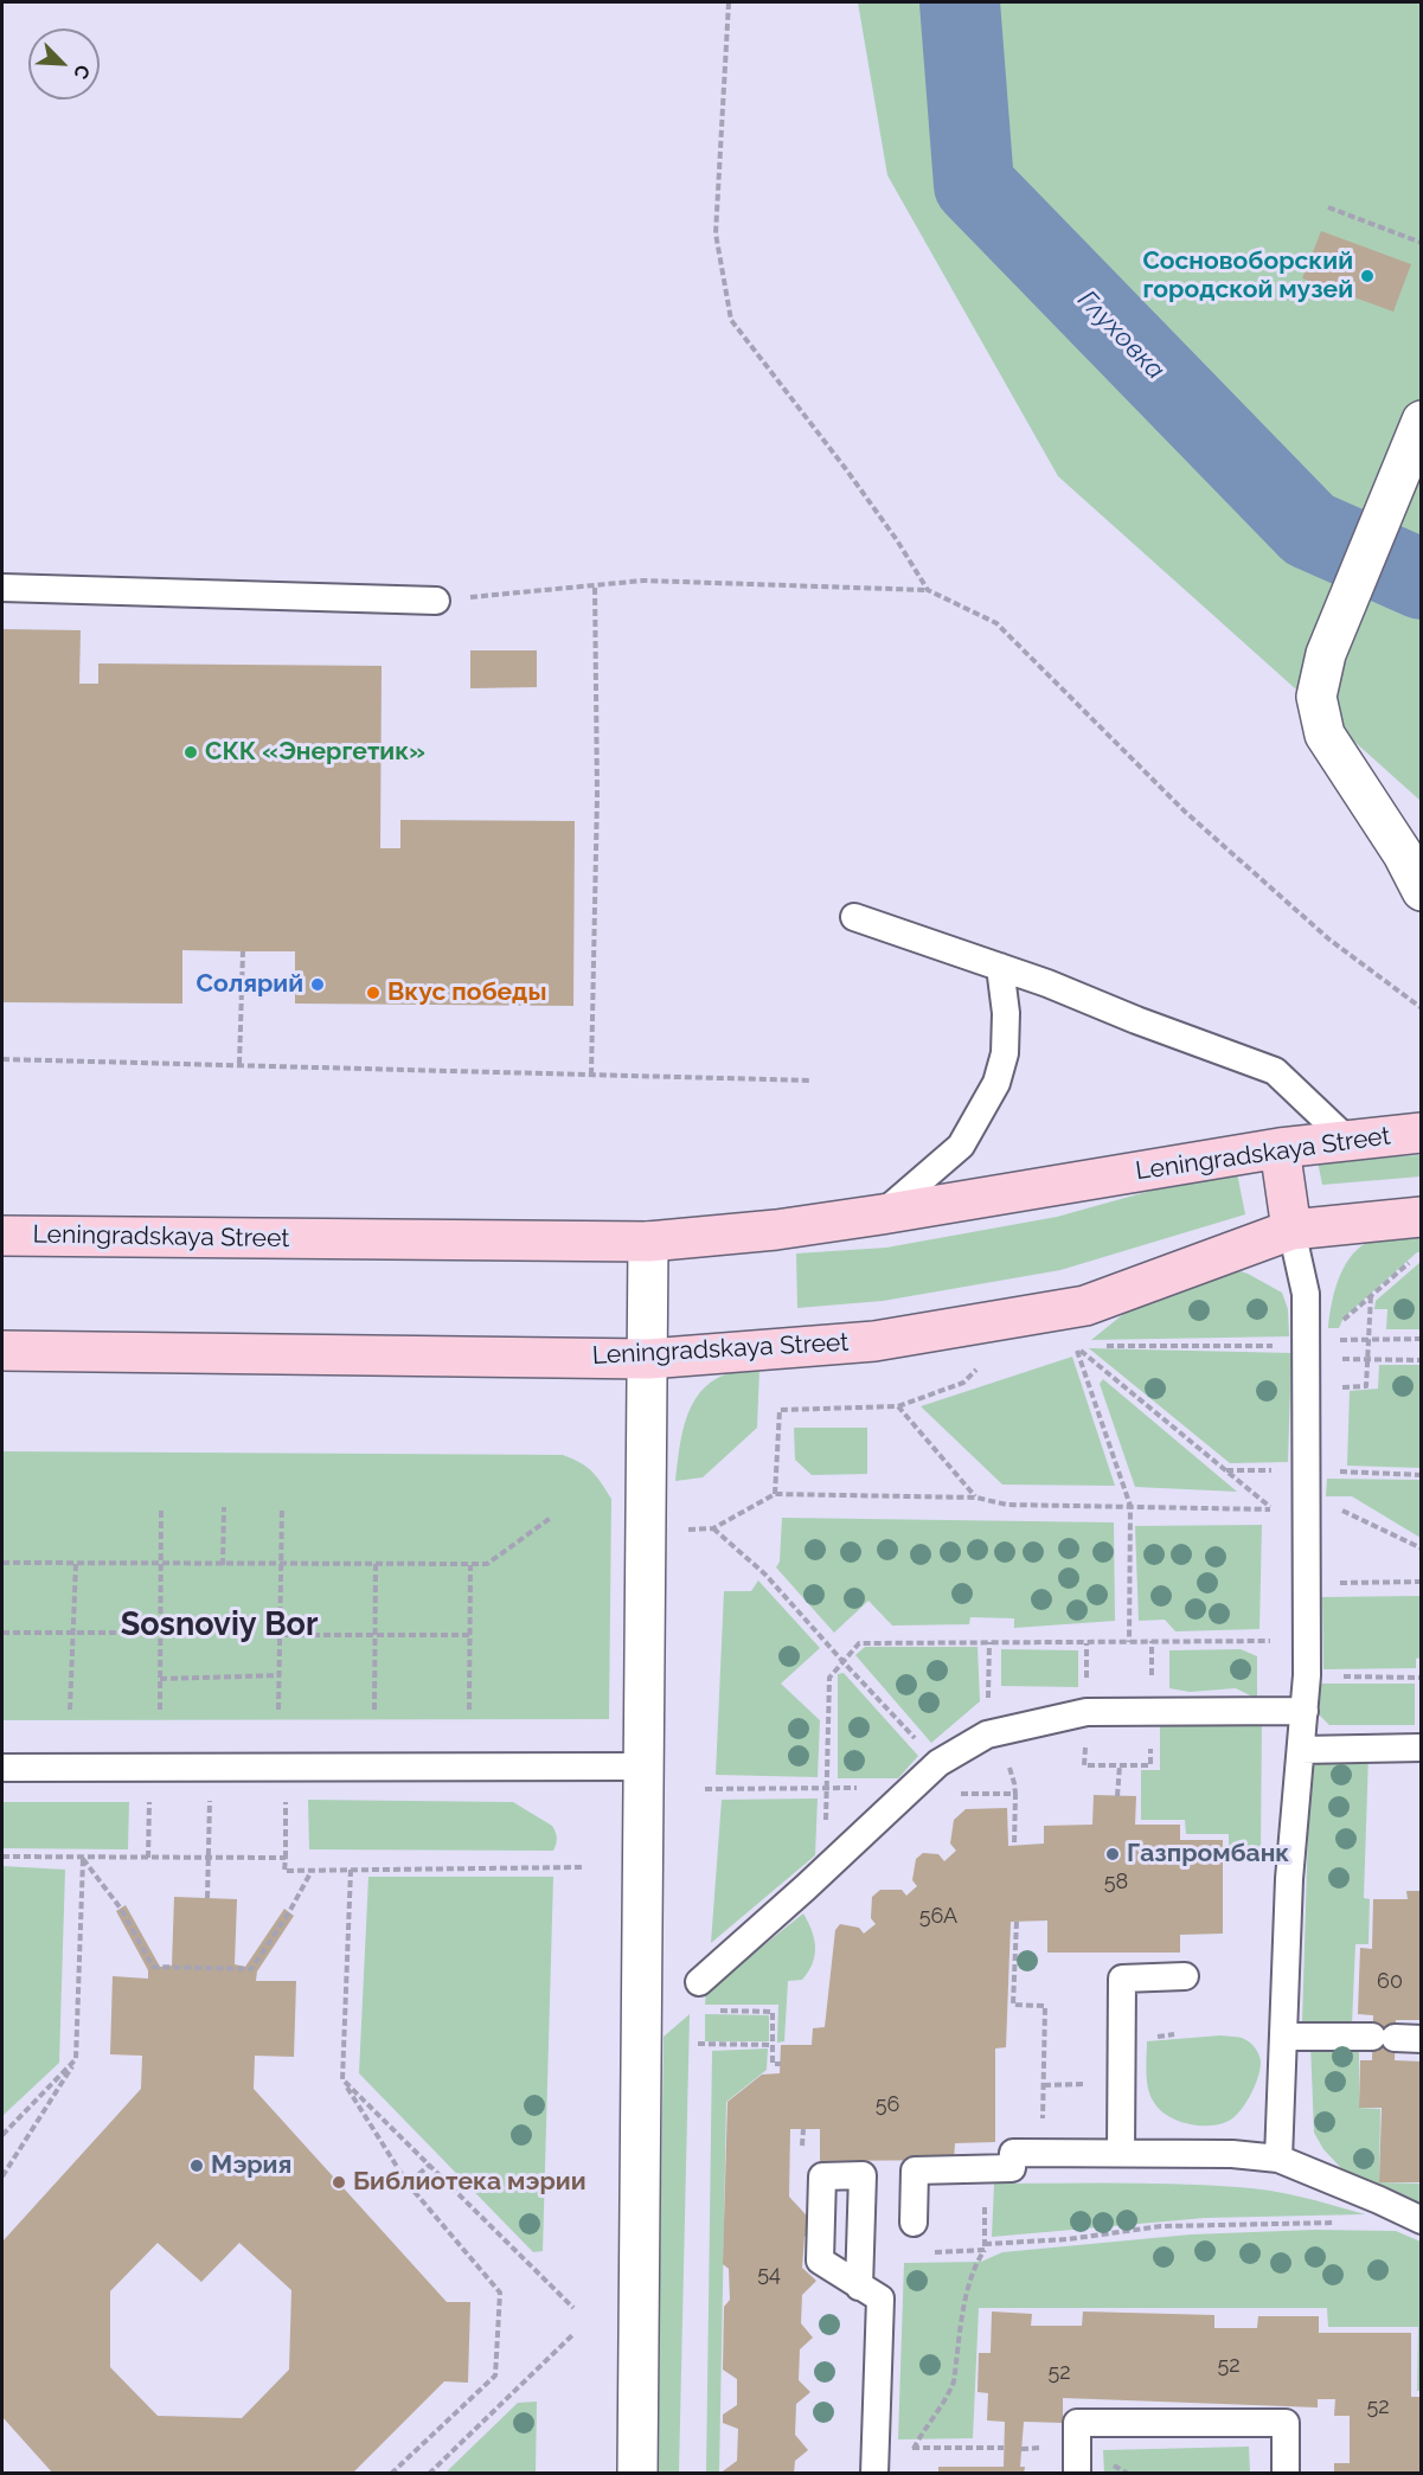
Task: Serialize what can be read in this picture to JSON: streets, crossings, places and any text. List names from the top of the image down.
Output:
{
  "streets": {
    "main road": ["Leningradskaya Street"]
  },
  "districts": ["Sosnoviy Bor"],
  "water": ["Глуховка"],
  "places": [
    "Сосновоборский городской музей",
    "СКК «Энергетик»",
    "Солярий",
    "Вкус победы",
    "Газпромбанк",
    "Мэрия",
    "Библиотека мэрии"
  ],
  "house_numbers": [
    "58",
    "56А",
    "60",
    "56",
    "54",
    "52",
    "52",
    "52"
  ],
  "north": "bottom right"
}
